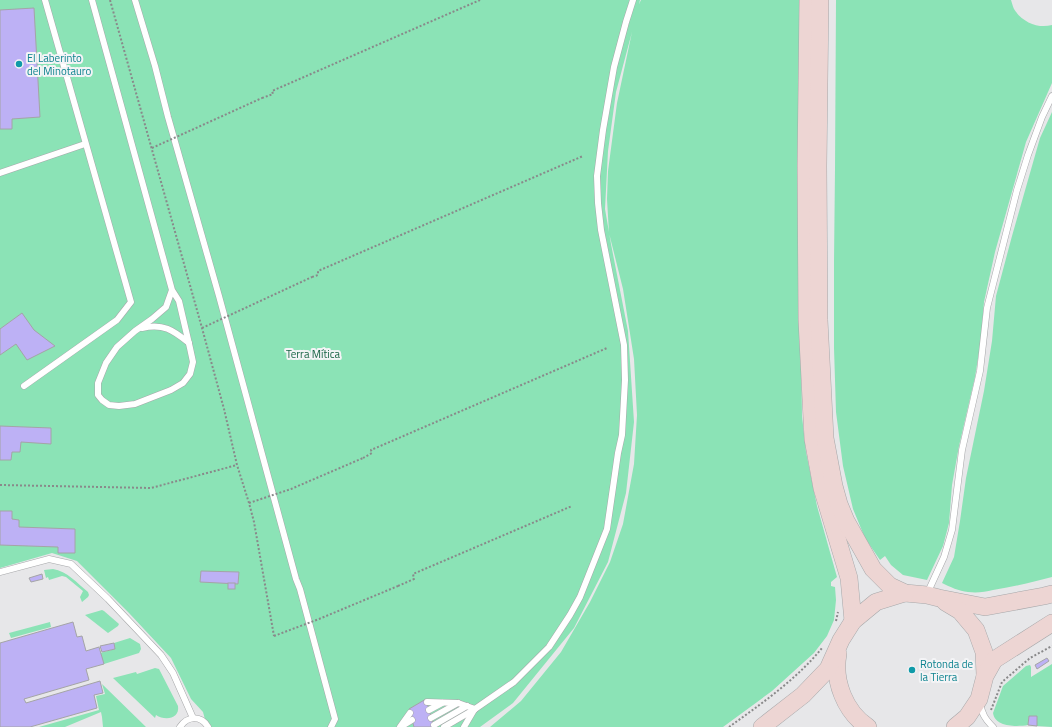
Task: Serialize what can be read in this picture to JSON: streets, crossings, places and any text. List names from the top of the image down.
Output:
{
  "parks": ["Terra Mítica"],
  "places": ["El Laberinto del Minotauro", "Rotonda de la Tierra"]
}
